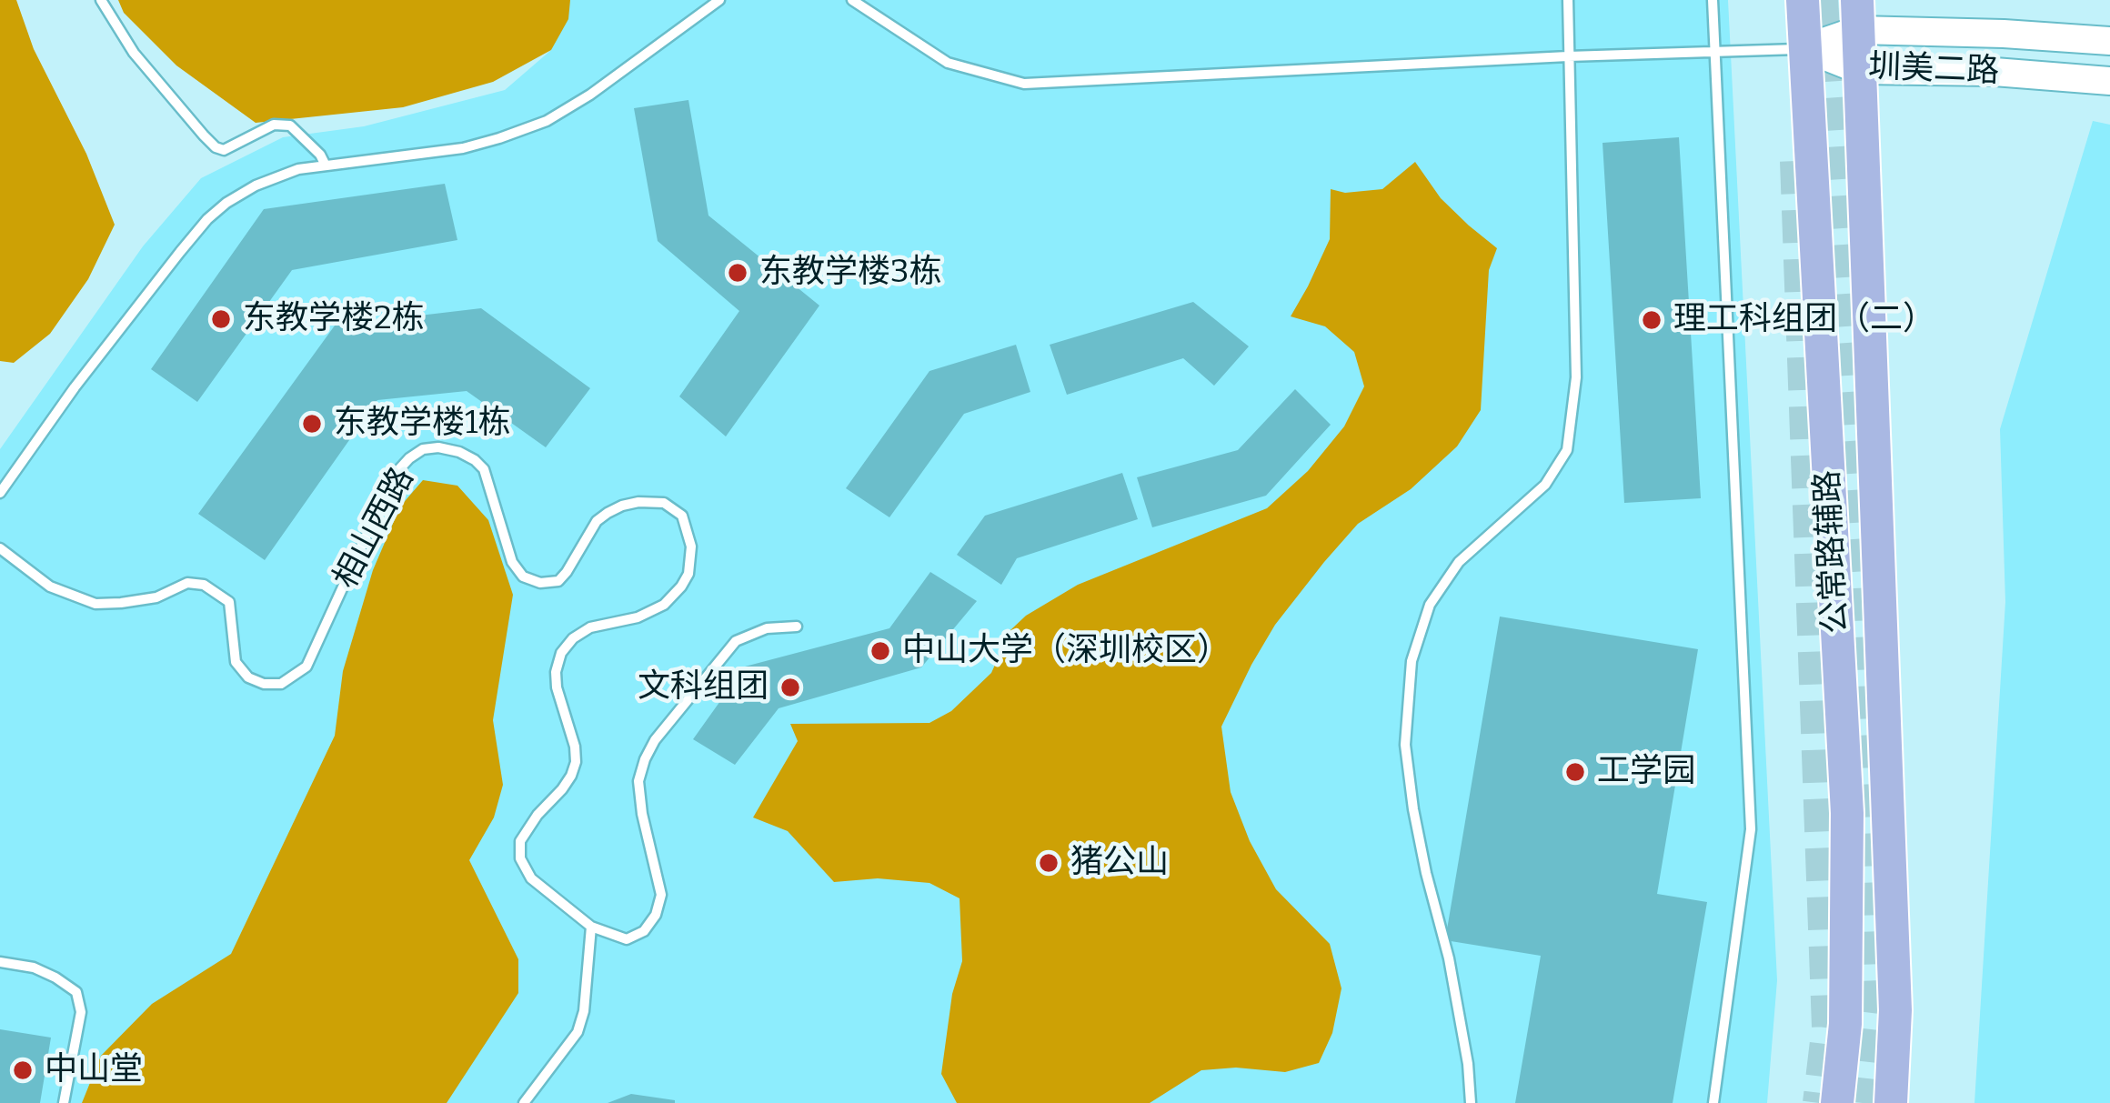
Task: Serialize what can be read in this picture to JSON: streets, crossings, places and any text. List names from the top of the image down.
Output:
{
  "streets": {
    "main road": ["圳美二路", "公常路辅路"],
    "lane": ["相山西路"]
  },
  "crossings": [
    ["圳美二路", "公常路辅路"]
  ],
  "places": [
    "东教学楼3栋",
    "东教学楼2栋",
    "理工科组团（二）",
    "东教学楼1栋",
    "中山大学（深圳校区）",
    "文科组团",
    "工学园",
    "猪公山",
    "中山堂"
  ]
}
